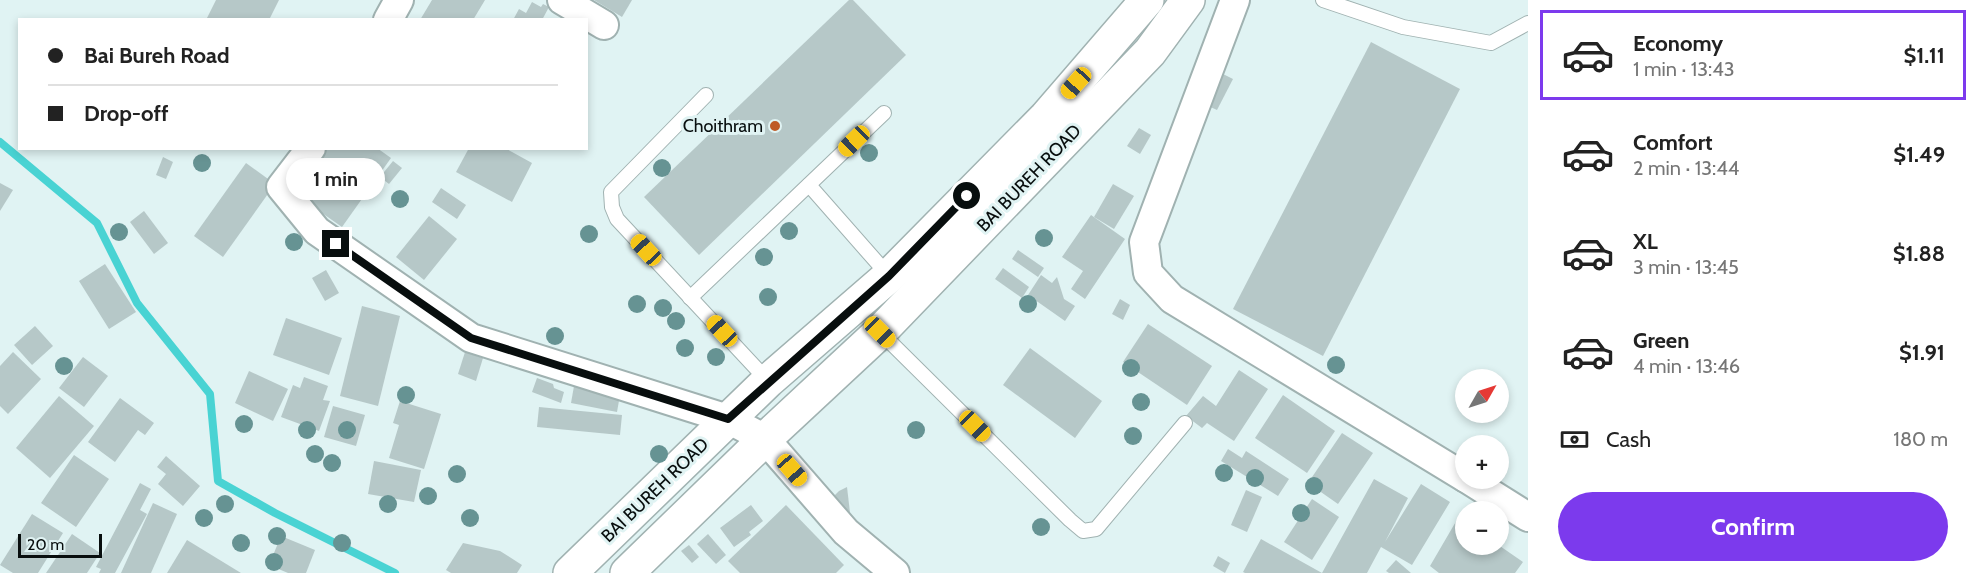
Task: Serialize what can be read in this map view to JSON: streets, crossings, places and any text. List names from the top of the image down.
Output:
{
  "streets": {
    "highway": ["BAI BUREH ROAD"]
  },
  "places": ["Choithram"],
  "scale_bar": "20 m",
  "north": "top right",
  "page": {
    "list": [
      {
        "name": "Economy",
        "note": "1 min · 13:43",
        "value": "$1.11"
      },
      {
        "name": "Comfort",
        "note": "2 min · 13:44",
        "value": "$1.49"
      },
      {
        "name": "XL",
        "note": "3 min · 13:45",
        "value": "$1.88"
      },
      {
        "name": "Green",
        "note": "4 min · 13:46",
        "value": "$1.91"
      }
    ],
    "banner": ["Bai Bureh Road", "Drop-off"],
    "bubble": "1 min",
    "map_buttons": ["+", "−"],
    "pay": ["Cash", "180 m"],
    "buttons": "Confirm",
    "scale": "20 m"
  }
}
